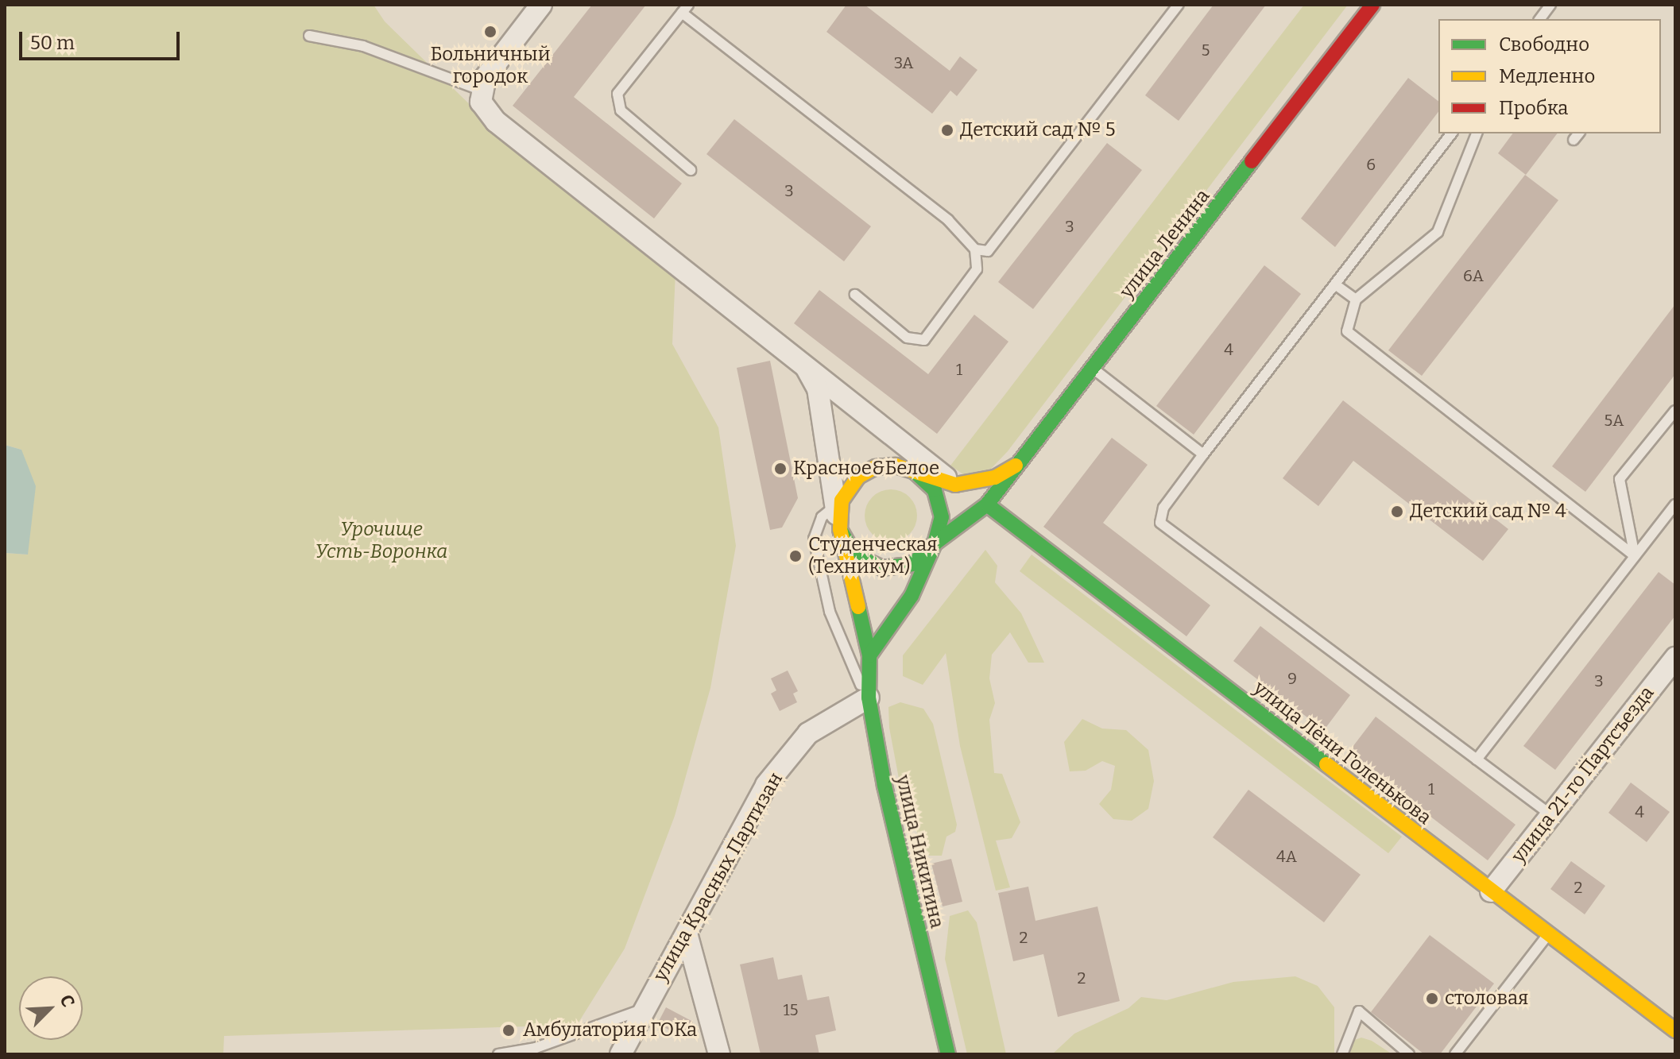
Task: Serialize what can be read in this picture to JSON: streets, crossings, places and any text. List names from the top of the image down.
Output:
{
  "streets": {
    "main road": ["улица Ленина", "улица Лёни Голенькова", "улица Никитина"],
    "street": ["улица 21-го Партсъезда", "улица Красных Партизан"]
  },
  "crossings": [
    ["улица Ленина", "улица Лёни Голенькова"],
    ["улица Ленина", "улица Никитина"],
    ["улица Лёни Голенькова", "улица 21-го Партсъезда"],
    ["улица Никитина", "улица Красных Партизан"]
  ],
  "parks": ["Урочище Усть-Воронка"],
  "places": [
    "Больничный городок",
    "Детский сад № 5",
    "Красное&Белое",
    "Детский сад № 4",
    "Студенческая (Техникум)",
    "столовая",
    "Амбулатория ГОКа"
  ],
  "house_numbers": [
    "5",
    "3А",
    "6",
    "3",
    "3",
    "6А",
    "4",
    "1",
    "5А",
    "9",
    "3",
    "1",
    "4",
    "4А",
    "2",
    "2",
    "2",
    "15"
  ],
  "legend": ["Свободно", "Медленно", "Пробка"],
  "scale_bar": "50 m",
  "north": "top right"
}
